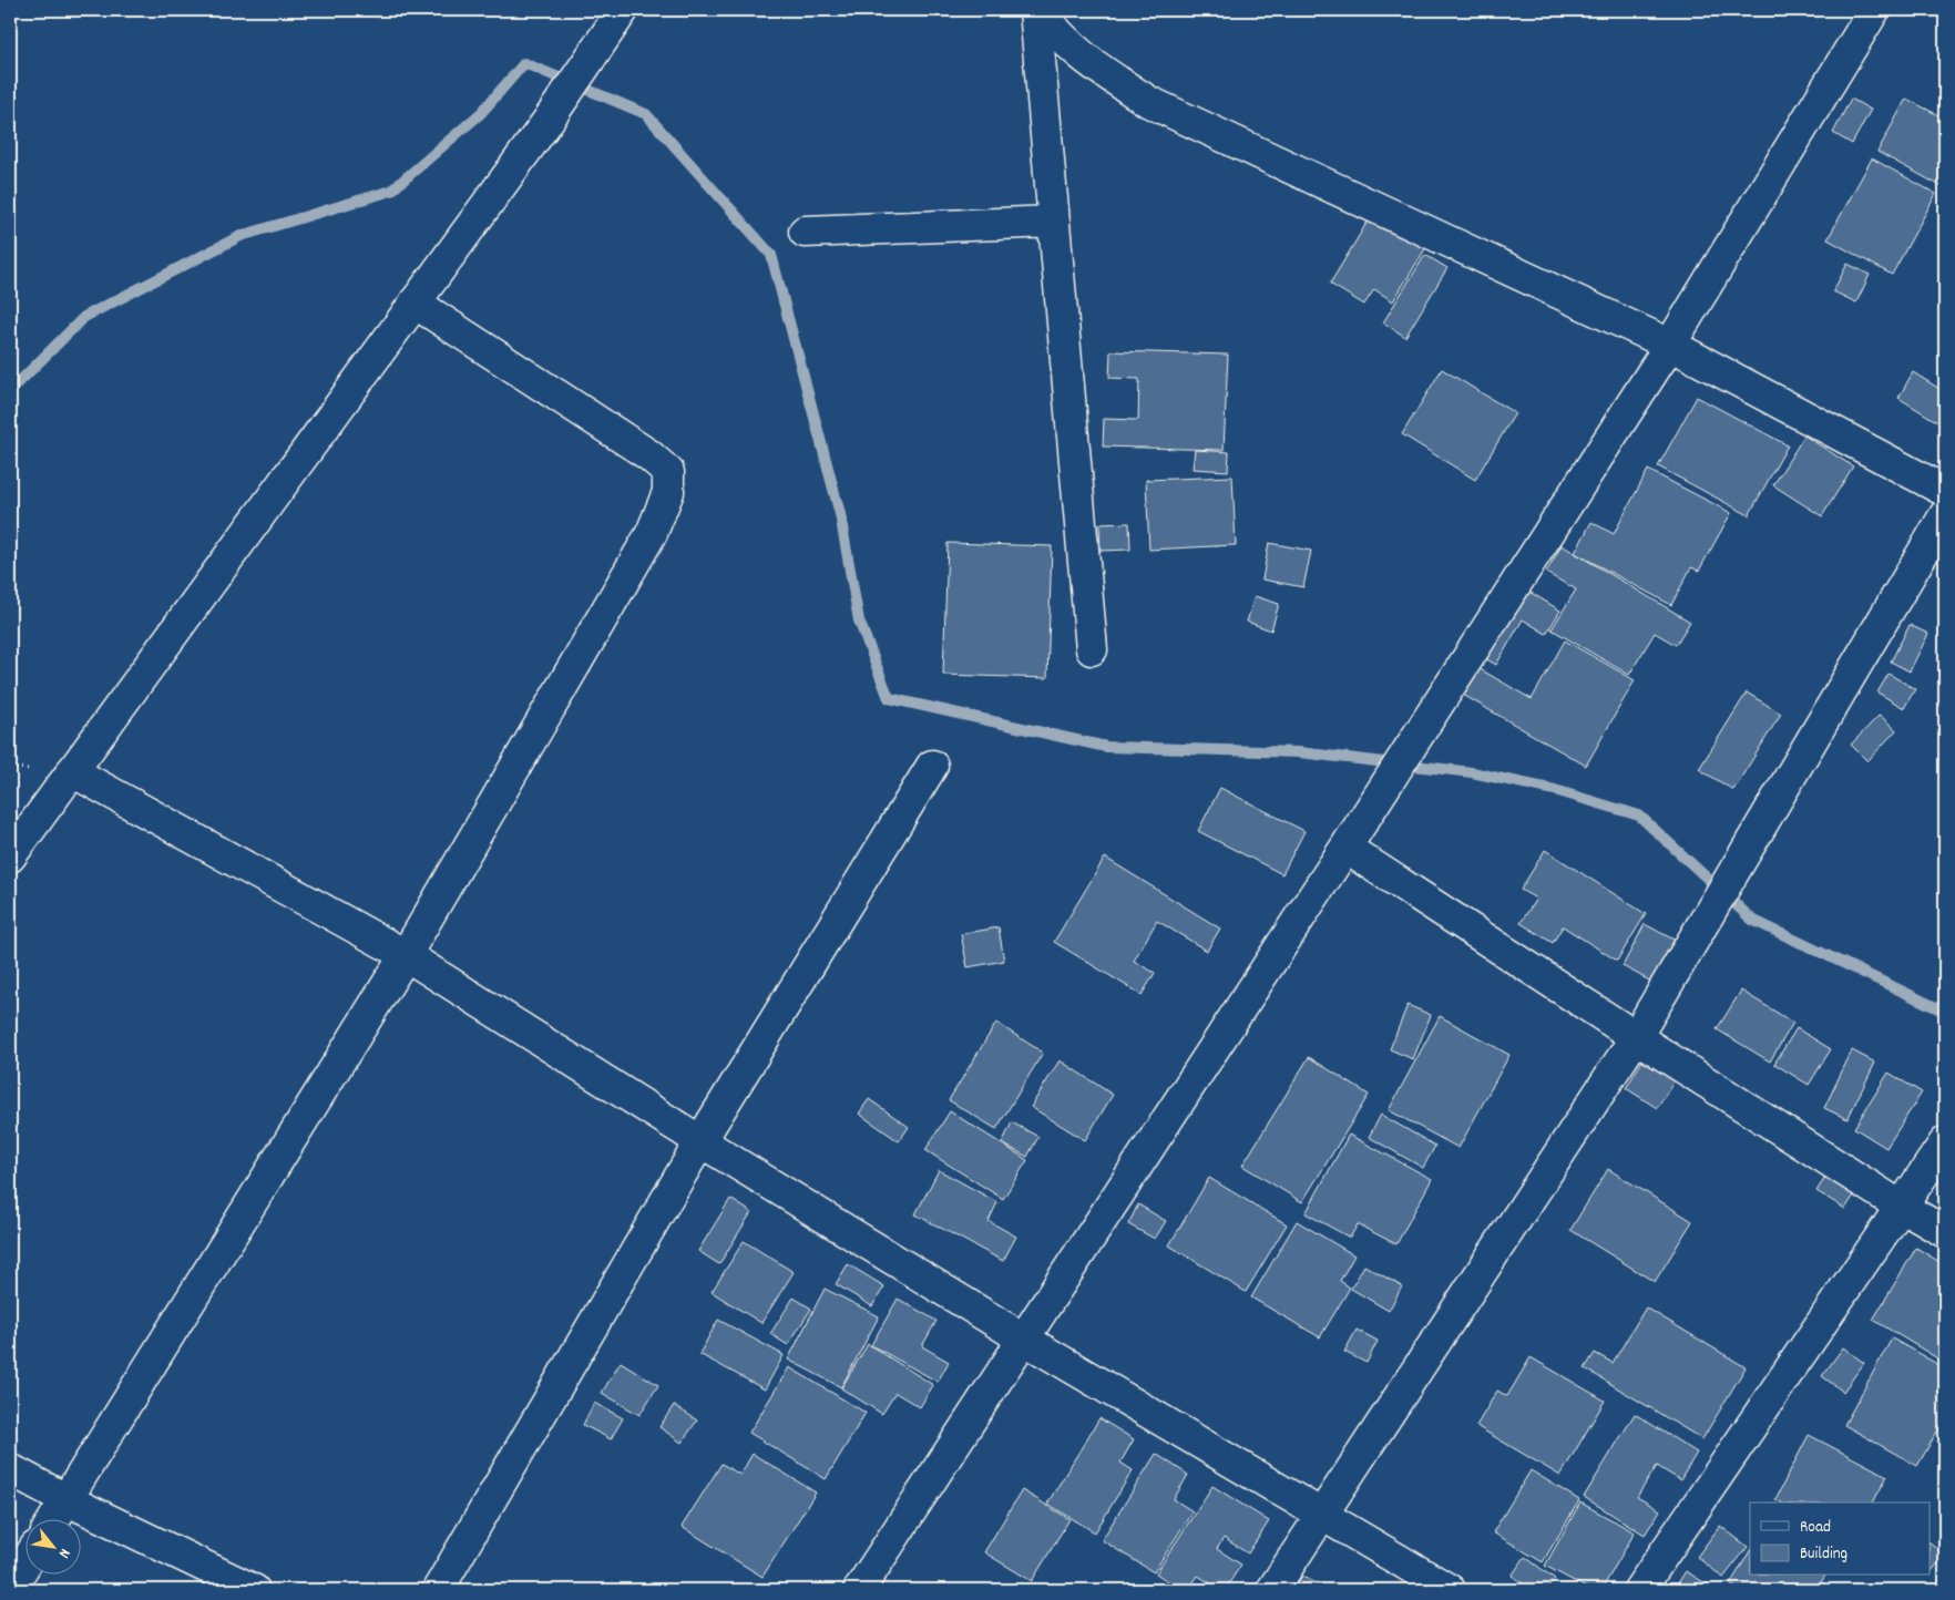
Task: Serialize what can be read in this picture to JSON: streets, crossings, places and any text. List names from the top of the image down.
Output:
{
  "legend": ["Road", "Building"],
  "north": "bottom right"
}
